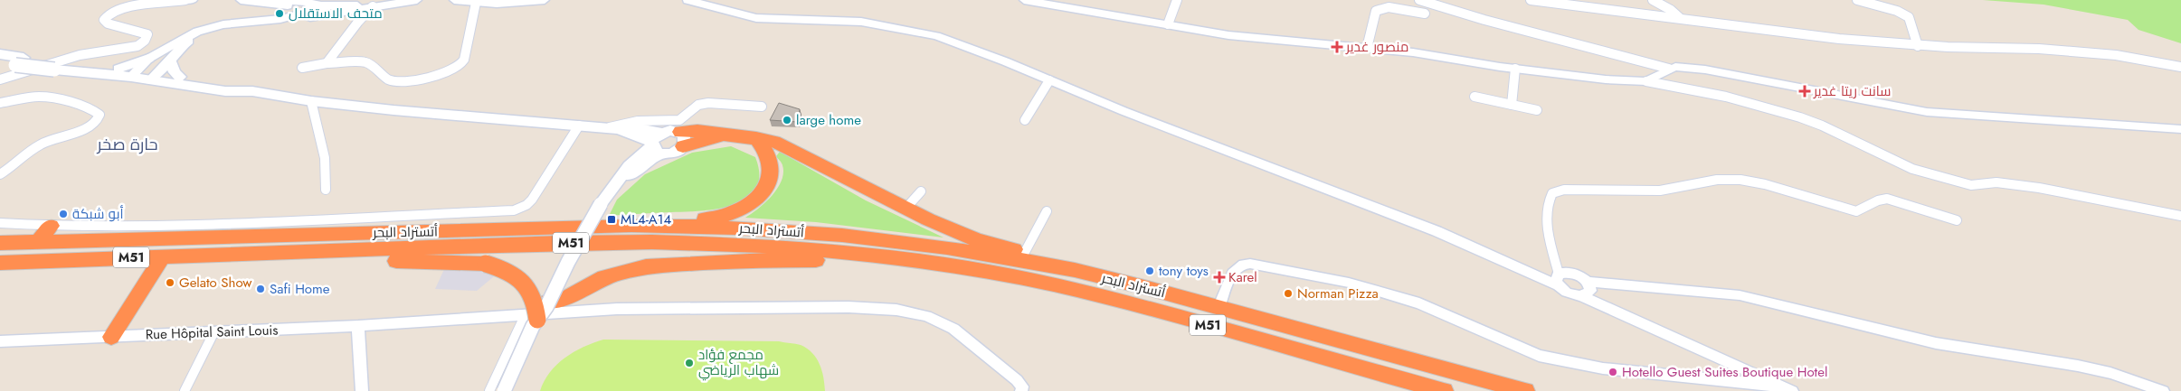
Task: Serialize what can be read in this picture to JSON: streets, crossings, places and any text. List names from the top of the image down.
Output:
{
  "streets": {
    "highway": ["أتستراد البحر", "M51"],
    "street": ["Rue Hôpital Saint Louis"]
  },
  "districts": ["حارة صخر"],
  "places": {
    "other": [
      "متحف الاستقلال",
      "large home",
      "أبو شبكة",
      "tony toys",
      "Gelato Show",
      "Safi Home",
      "Norman Pizza",
      "مجمع فؤاد شهاب الرياضي",
      "Hotello Guest Suites Boutique Hotel"
    ],
    "health": ["منصور غدير", "سانت ريتا غدير", "Karel"],
    "transit": ["ML4-A14"]
  }
}
